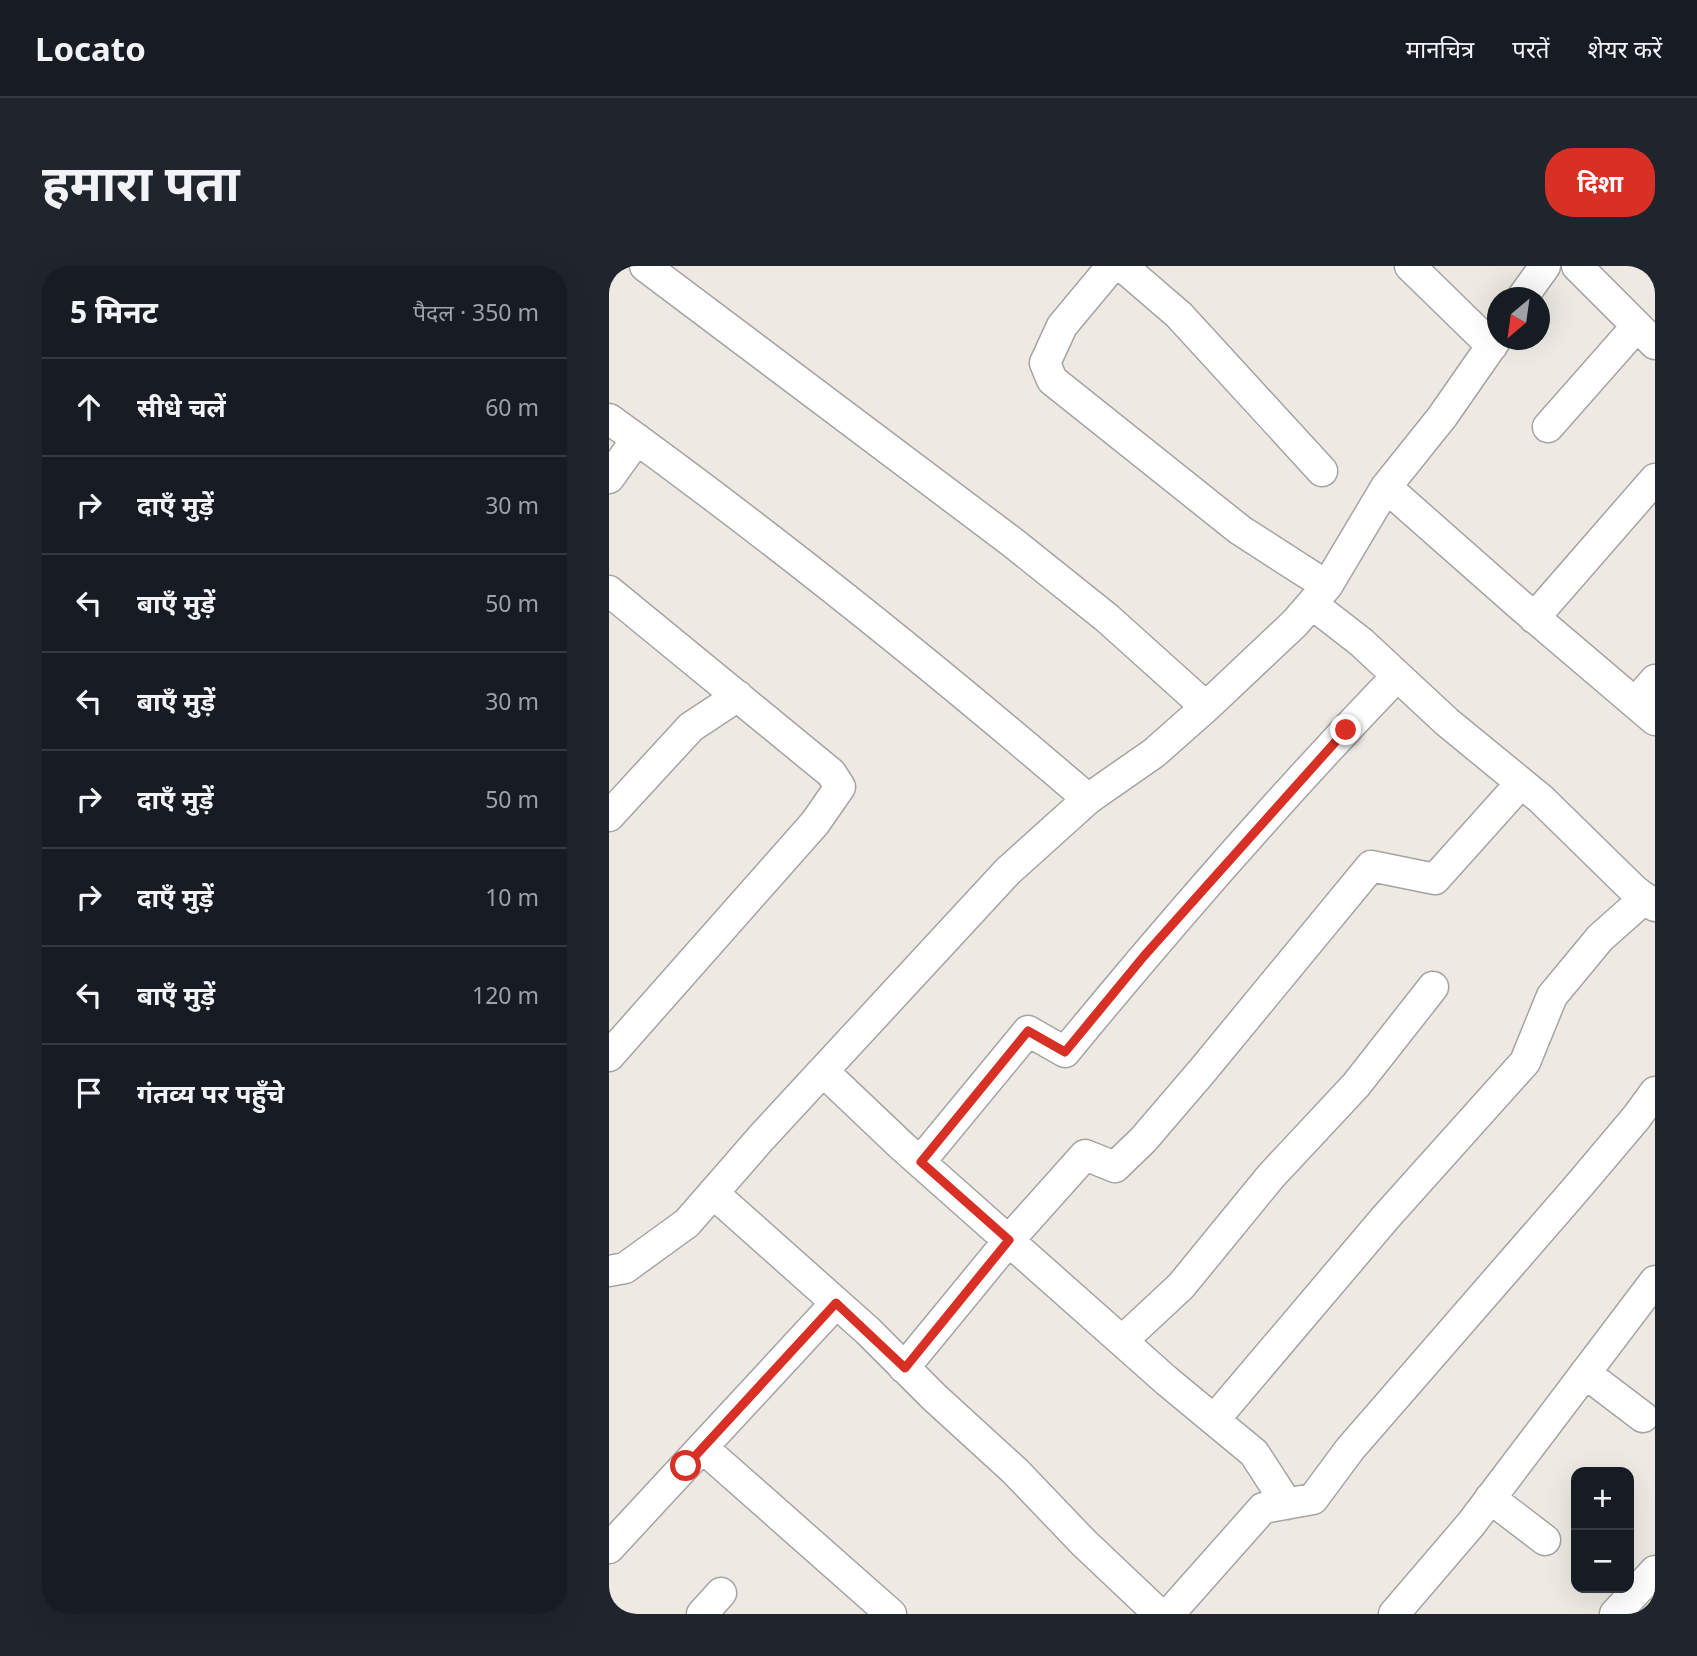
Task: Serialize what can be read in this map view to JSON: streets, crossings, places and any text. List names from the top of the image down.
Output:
{
  "north": "bottom left",
  "page": {
    "header": "Locato",
    "nav": ["मानचित्र", "परतें", "शेयर करें"],
    "buttons": "दिशा",
    "title": "हमारा पता",
    "heading": ["5 मिनट", "पैदल · 350 m"],
    "list": [
      ["सीधे चलें", "60 m"],
      ["दाएँ मुड़ें", "30 m"],
      ["बाएँ मुड़ें", "50 m"],
      ["बाएँ मुड़ें", "30 m"],
      ["दाएँ मुड़ें", "50 m"],
      ["दाएँ मुड़ें", "10 m"],
      ["बाएँ मुड़ें", "120 m"],
      "गंतव्य पर पहुँचे"
    ],
    "map_buttons": ["+", "−"]
  }
}
